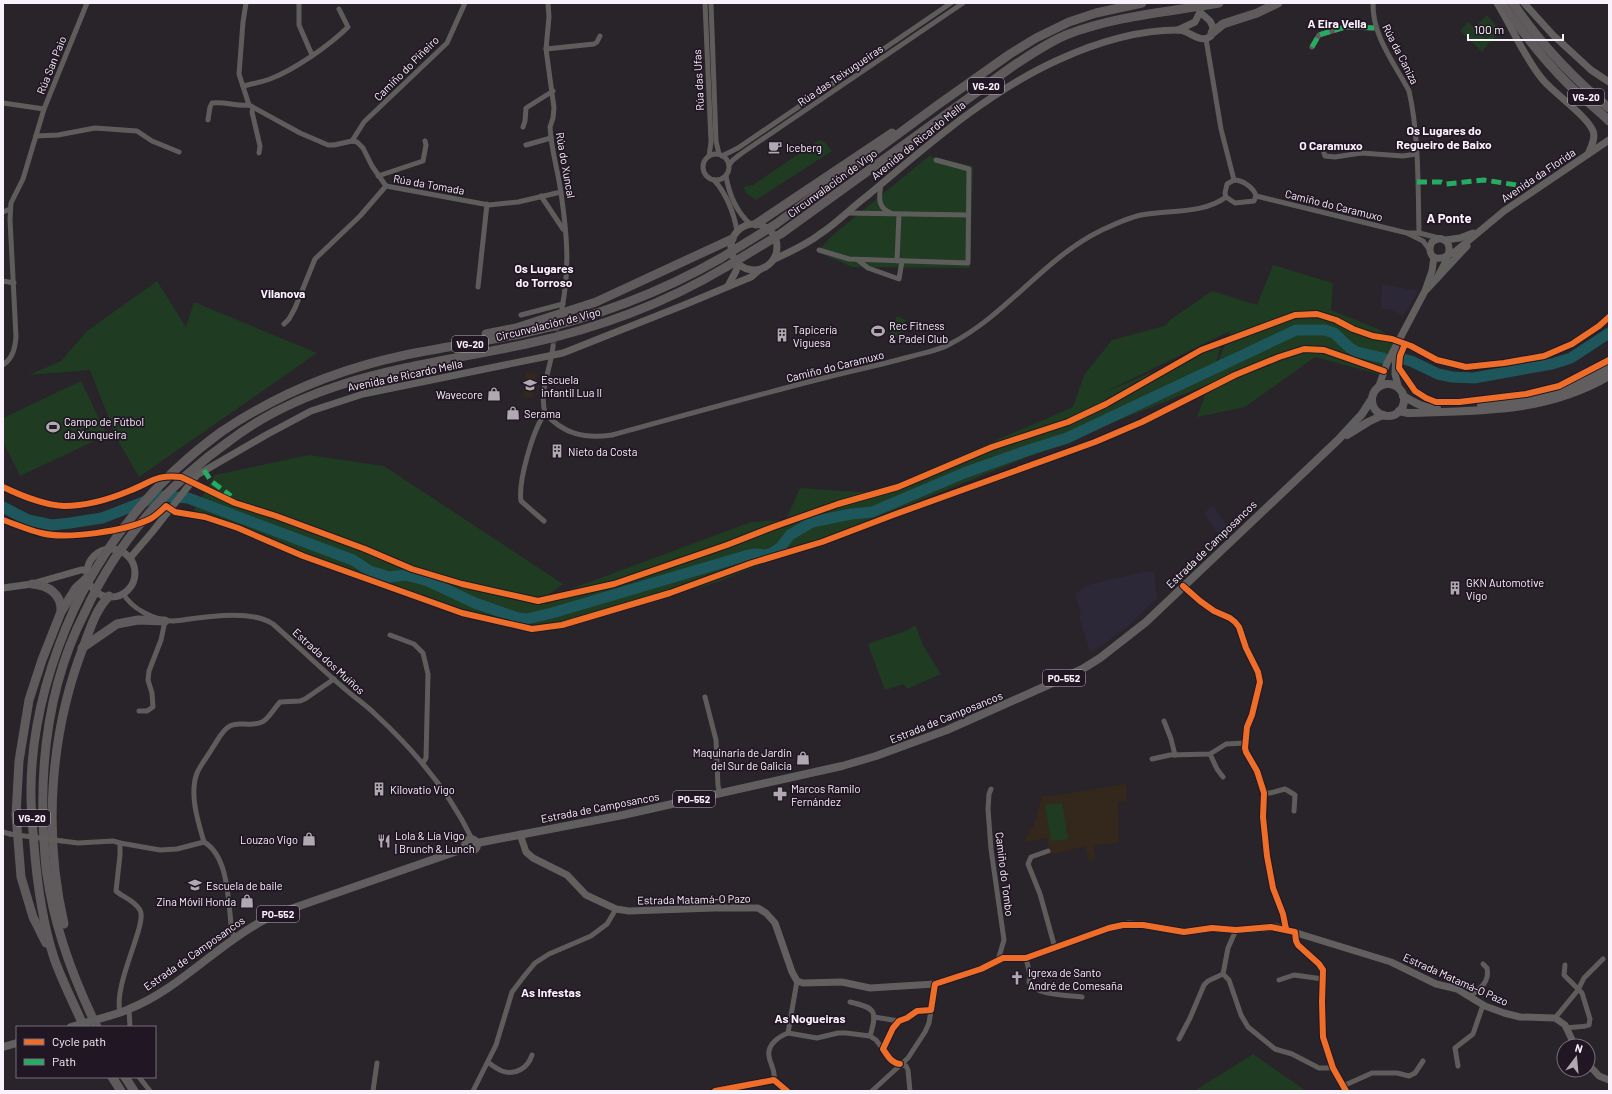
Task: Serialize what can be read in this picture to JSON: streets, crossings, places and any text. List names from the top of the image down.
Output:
{
  "streets": {
    "highway": ["VG-20", "Circunvalación de Vigo"],
    "main road": [
      "Avenida de Ricardo Mella",
      "Avenida da Florida",
      "Estrada de Camposancos",
      "PO-552",
      "Estrada Matamá-O Pazo"
    ],
    "street": [
      "Rúa da Caniza",
      "Rúa San Paio",
      "Camiño do Piñeiro",
      "Rúa das Teixugueiras",
      "Rúa das Ufas",
      "Rúa do Xuncal",
      "Rúa da Tomada",
      "Camiño do Caramuxo",
      "Estrada dos Muíños",
      "Camiño do Tombo"
    ]
  },
  "crossings": [
    ["Rúa da Caniza", "Camiño do Caramuxo"],
    ["Camiño do Piñeiro", "Rúa da Tomada"],
    ["Rúa das Teixugueiras", "Rúa das Ufas"],
    ["Rúa das Ufas", "Avenida de Ricardo Mella"],
    ["Avenida de Ricardo Mella", "Estrada dos Muíños"],
    ["Rúa do Xuncal", "Rúa da Tomada"],
    ["Avenida da Florida", "Camiño do Caramuxo"],
    ["Avenida da Florida", "Estrada de Camposancos"],
    ["Estrada de Camposancos", "Estrada dos Muíños"],
    ["Estrada de Camposancos", "Estrada Matamá-O Pazo"],
    ["Camiño do Tombo", "Estrada Matamá-O Pazo"]
  ],
  "districts": [
    "A Eira Vella",
    "Os Lugares do Regueiro de Baixo",
    "O Caramuxo",
    "A Ponte",
    "Os Lugares do Torroso",
    "Vilanova",
    "As Infestas",
    "As Nogueiras"
  ],
  "places": {
    "cafe": ["Iceberg"],
    "sports": ["Rec Fitness & Padel Club", "Campo de Fútbol da Xunqueira"],
    "building": [
      "Tapicería Viguesa",
      "Nieto da Costa",
      "GKN Automotive Vigo",
      "Kilovatio Vigo"
    ],
    "school or university": ["Escuela infantil Lua II", "Escuela de baile"],
    "shop": [
      "Wavecore",
      "Serama",
      "Maquinaria de Jardin del Sur de Galicia",
      "Louzao Vigo",
      "Zina Móvil Honda"
    ],
    "pharmacy": ["Marcos Ramilo Fernández"],
    "restaurant": ["Lola & Lía Vigo | Brunch & Lunch"],
    "church": ["Igrexa de Santo André de Comesaña"]
  },
  "legend": ["Cycle path", "Path"],
  "scale_bar": "100 m",
  "north": "top"
}
